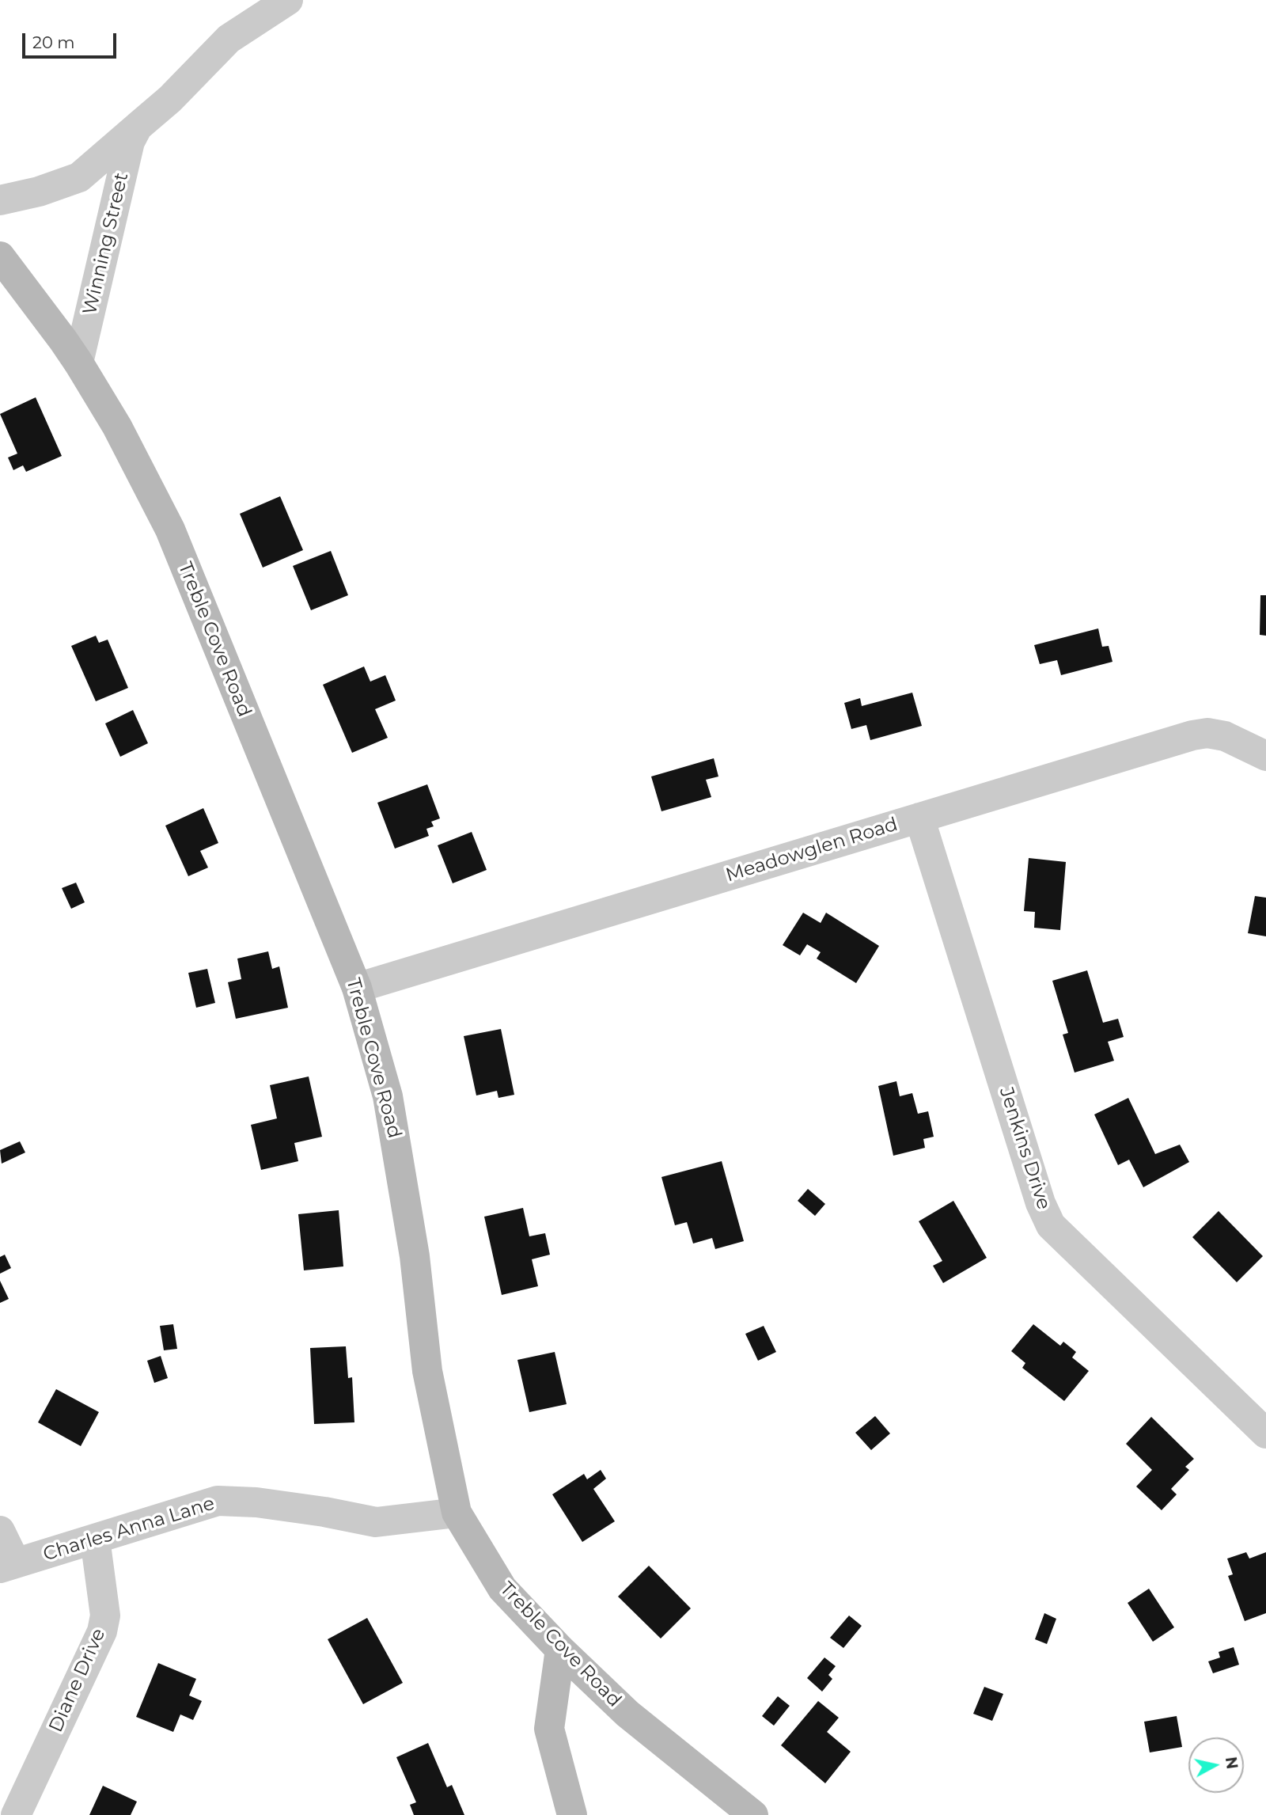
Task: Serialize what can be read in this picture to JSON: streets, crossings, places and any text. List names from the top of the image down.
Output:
{
  "streets": {
    "main road": ["Treble Cove Road"],
    "street": [
      "Winning Street",
      "Meadowglen Road",
      "Jenkins Drive",
      "Charles Anna Lane",
      "Diane Drive"
    ]
  },
  "crossings": [
    ["Winning Street", "Treble Cove Road"],
    ["Treble Cove Road", "Meadowglen Road"],
    ["Treble Cove Road", "Charles Anna Lane"],
    ["Meadowglen Road", "Jenkins Drive"],
    ["Charles Anna Lane", "Diane Drive"]
  ],
  "scale_bar": "20 m",
  "north": "right"
}
